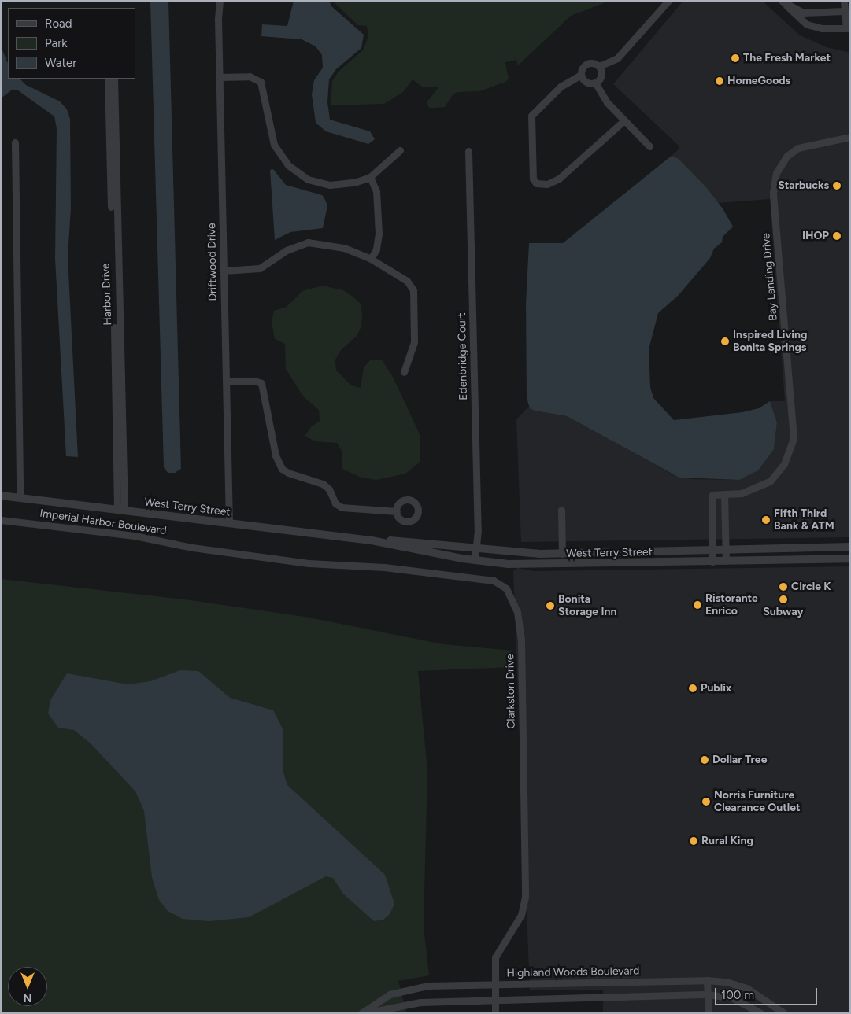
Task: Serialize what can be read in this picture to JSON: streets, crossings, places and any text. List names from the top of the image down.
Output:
{
  "streets": {
    "street": [
      "Driftwood Drive",
      "Bay Landing Drive",
      "Harbor Drive",
      "Edenbridge Court",
      "West Terry Street",
      "Imperial Harbor Boulevard",
      "Clarkston Drive",
      "Highland Woods Boulevard"
    ]
  },
  "crossings": [
    ["Driftwood Drive", "West Terry Street"],
    ["Bay Landing Drive", "West Terry Street"],
    ["Harbor Drive", "West Terry Street"],
    ["Edenbridge Court", "West Terry Street"],
    ["Imperial Harbor Boulevard", "Clarkston Drive"],
    ["Clarkston Drive", "Highland Woods Boulevard"]
  ],
  "places": [
    "The Fresh Market",
    "HomeGoods",
    "Starbucks",
    "IHOP",
    "Inspired Living Bonita Springs",
    "Fifth Third Bank & ATM",
    "Circle K",
    "Subway",
    "Ristorante Enrico",
    "Bonita Storage Inn",
    "Publix",
    "Dollar Tree",
    "Norris Furniture Clearance Outlet",
    "Rural King"
  ],
  "legend": ["Road", "Park", "Water"],
  "scale_bar": "100 m",
  "north": "bottom"
}
